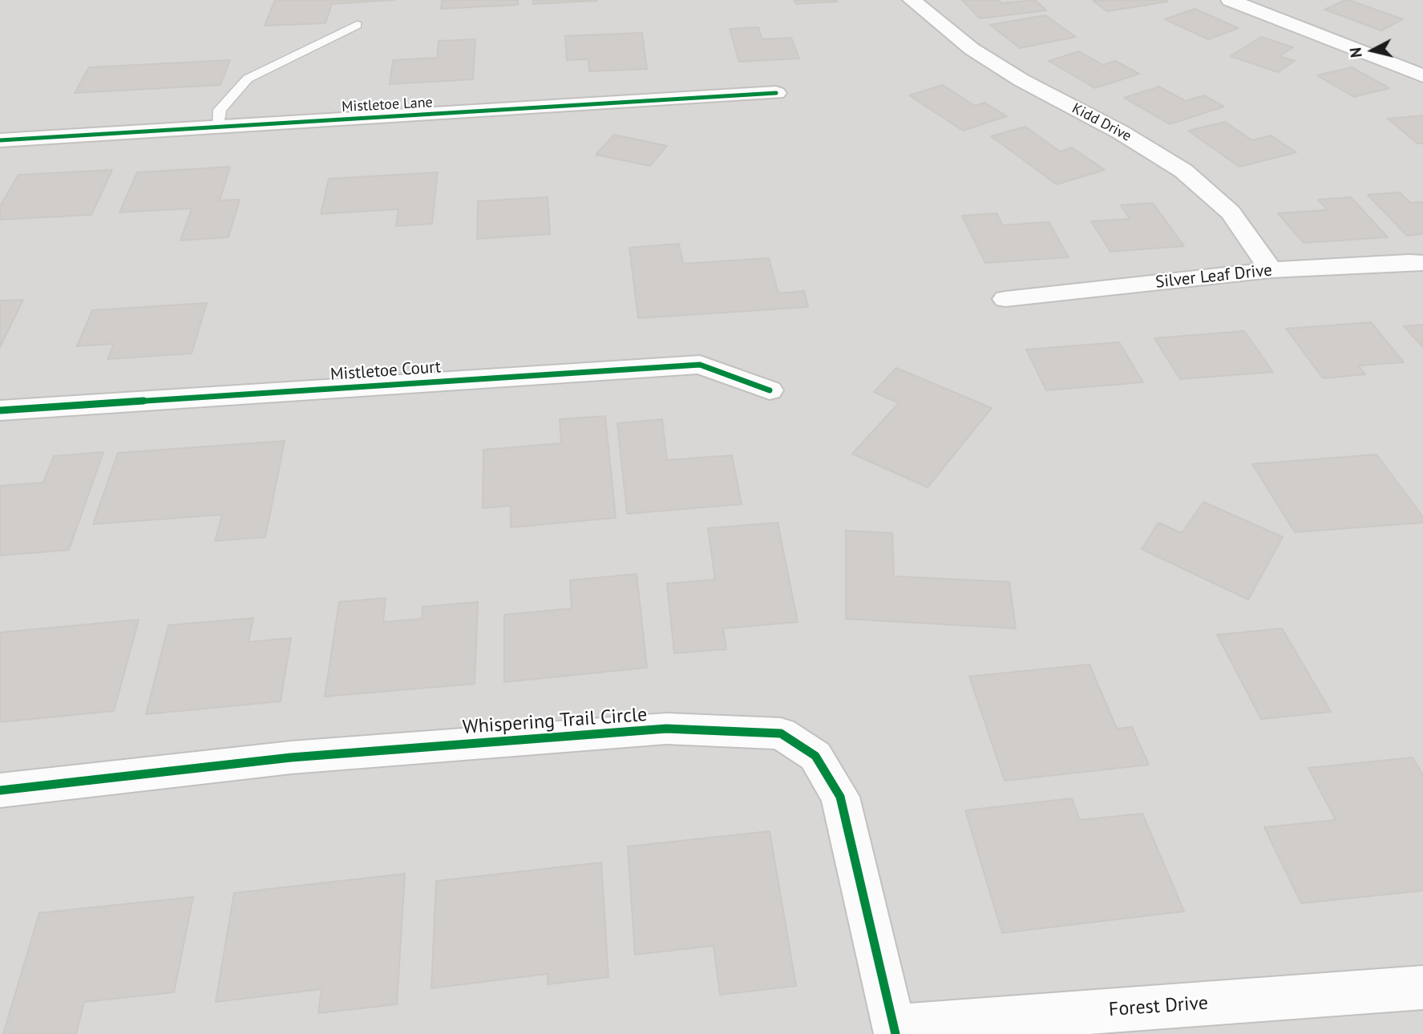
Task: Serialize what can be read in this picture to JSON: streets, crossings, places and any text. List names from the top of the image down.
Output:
{
  "streets": {
    "street": [
      "Mistletoe Lane",
      "Kidd Drive",
      "Silver Leaf Drive",
      "Mistletoe Court",
      "Whispering Trail Circle",
      "Forest Drive"
    ]
  },
  "crossings": [
    ["Kidd Drive", "Silver Leaf Drive"],
    ["Whispering Trail Circle", "Forest Drive"]
  ],
  "north": "left"
}
